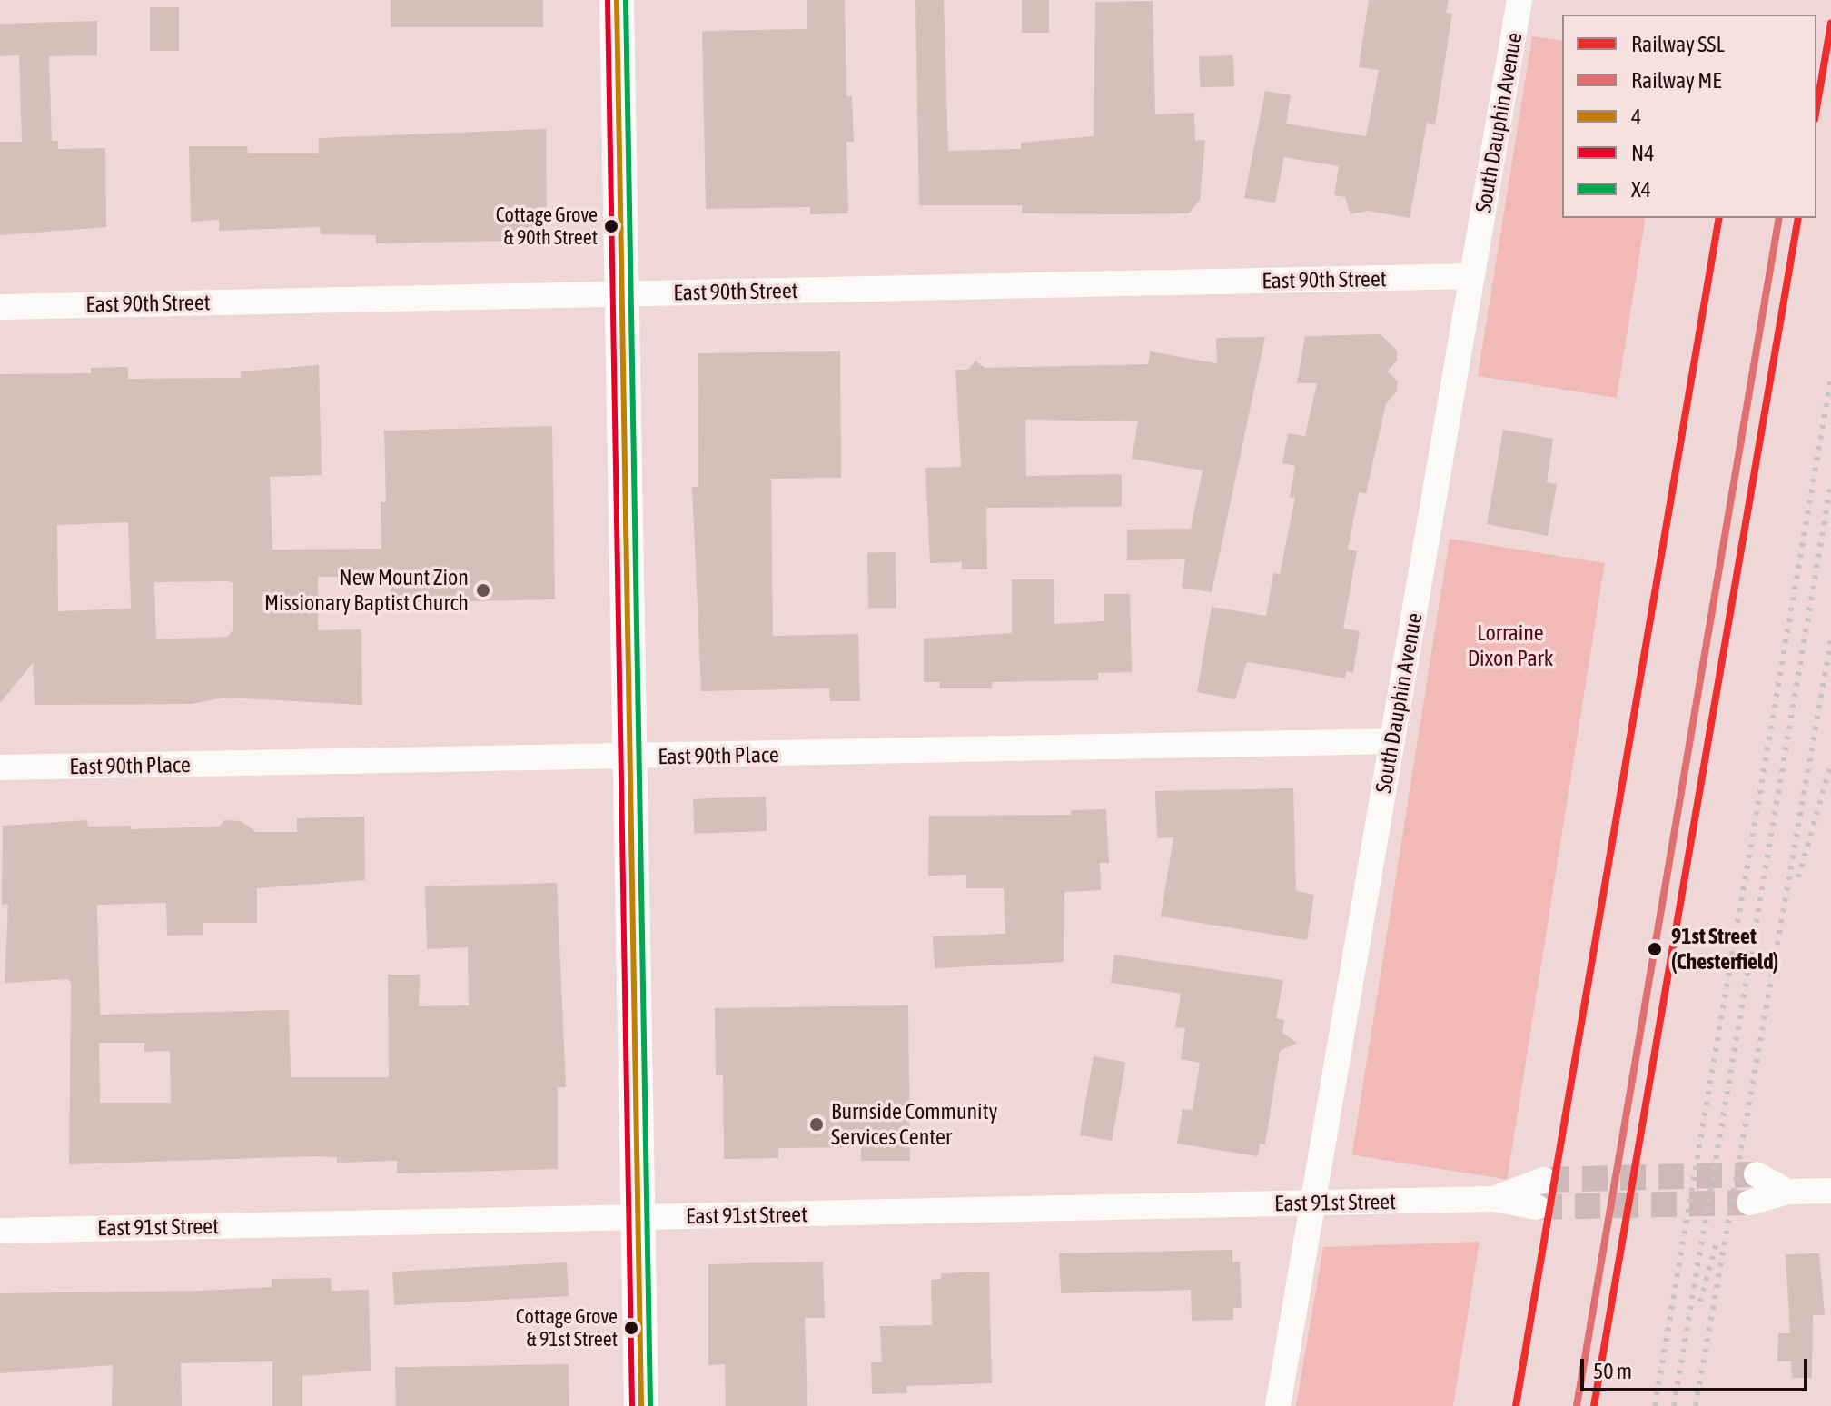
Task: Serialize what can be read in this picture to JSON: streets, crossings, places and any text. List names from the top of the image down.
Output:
{
  "streets": {
    "street": [
      "South Dauphin Avenue",
      "East 90th Street",
      "East 90th Place",
      "East 91st Street"
    ]
  },
  "crossings": [
    ["South Dauphin Avenue", "East 90th Street"],
    ["South Dauphin Avenue", "East 90th Place"],
    ["South Dauphin Avenue", "East 91st Street"]
  ],
  "parks": ["Lorraine Dixon Park"],
  "places": [
    "Cottage Grove & 90th Street",
    "New Mount Zion Missionary Baptist Church",
    "91st Street (Chesterfield)",
    "Burnside Community Services Center",
    "Cottage Grove & 91st Street"
  ],
  "lines": [
    "transit line 4",
    "transit line N4",
    "transit line X4",
    "rail line SSL",
    "rail line ME"
  ],
  "legend": [
    "Railway SSL",
    "Railway ME",
    "4",
    "N4",
    "X4"
  ],
  "scale_bar": "50 m"
}
